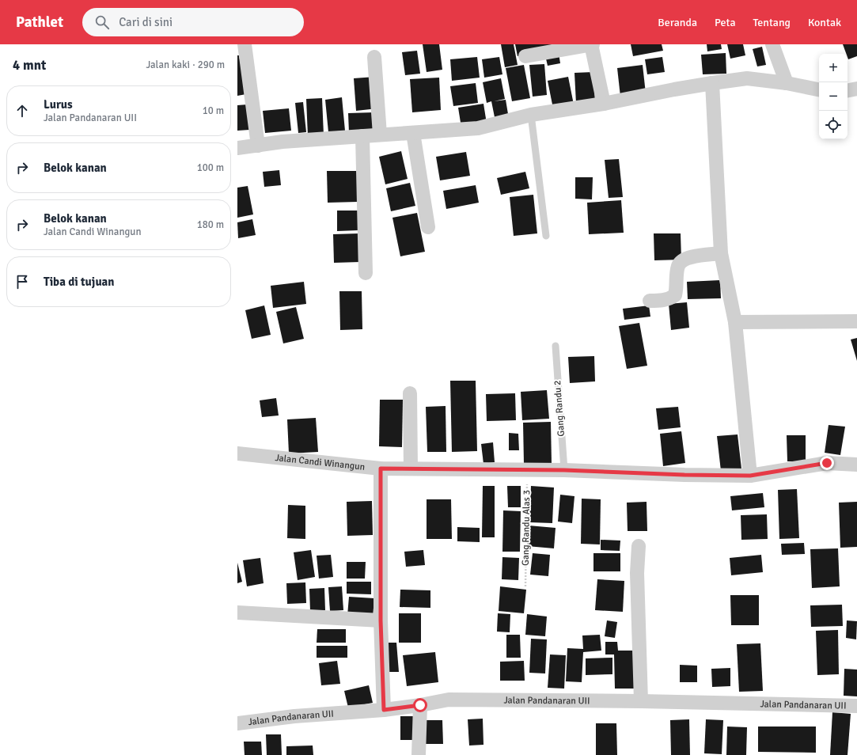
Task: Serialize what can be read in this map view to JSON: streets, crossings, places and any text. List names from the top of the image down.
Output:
{
  "streets": {
    "street": ["Jalan Candi Winangun", "Jalan Pandanaran UII"],
    "lane": ["Gang Randu 2"],
    "path": ["Gang Randu Alas 3"]
  },
  "crossings": [
    ["Gang Randu 2", "Jalan Candi Winangun"],
    ["Jalan Candi Winangun", "Gang Randu Alas 3"]
  ],
  "page": {
    "header": "Pathlet",
    "search": "Cari di sini",
    "nav": [
      "Beranda",
      "Peta",
      "Tentang",
      "Kontak"
    ],
    "heading": ["4 mnt", "Jalan kaki · 290 m"],
    "map_buttons": ["+", "−"],
    "list": [
      ["Lurus", "Jalan Pandanaran UII", "10 m"],
      ["Belok kanan", "100 m"],
      ["Belok kanan", "Jalan Candi Winangun", "180 m"],
      "Tiba di tujuan"
    ]
  }
}
